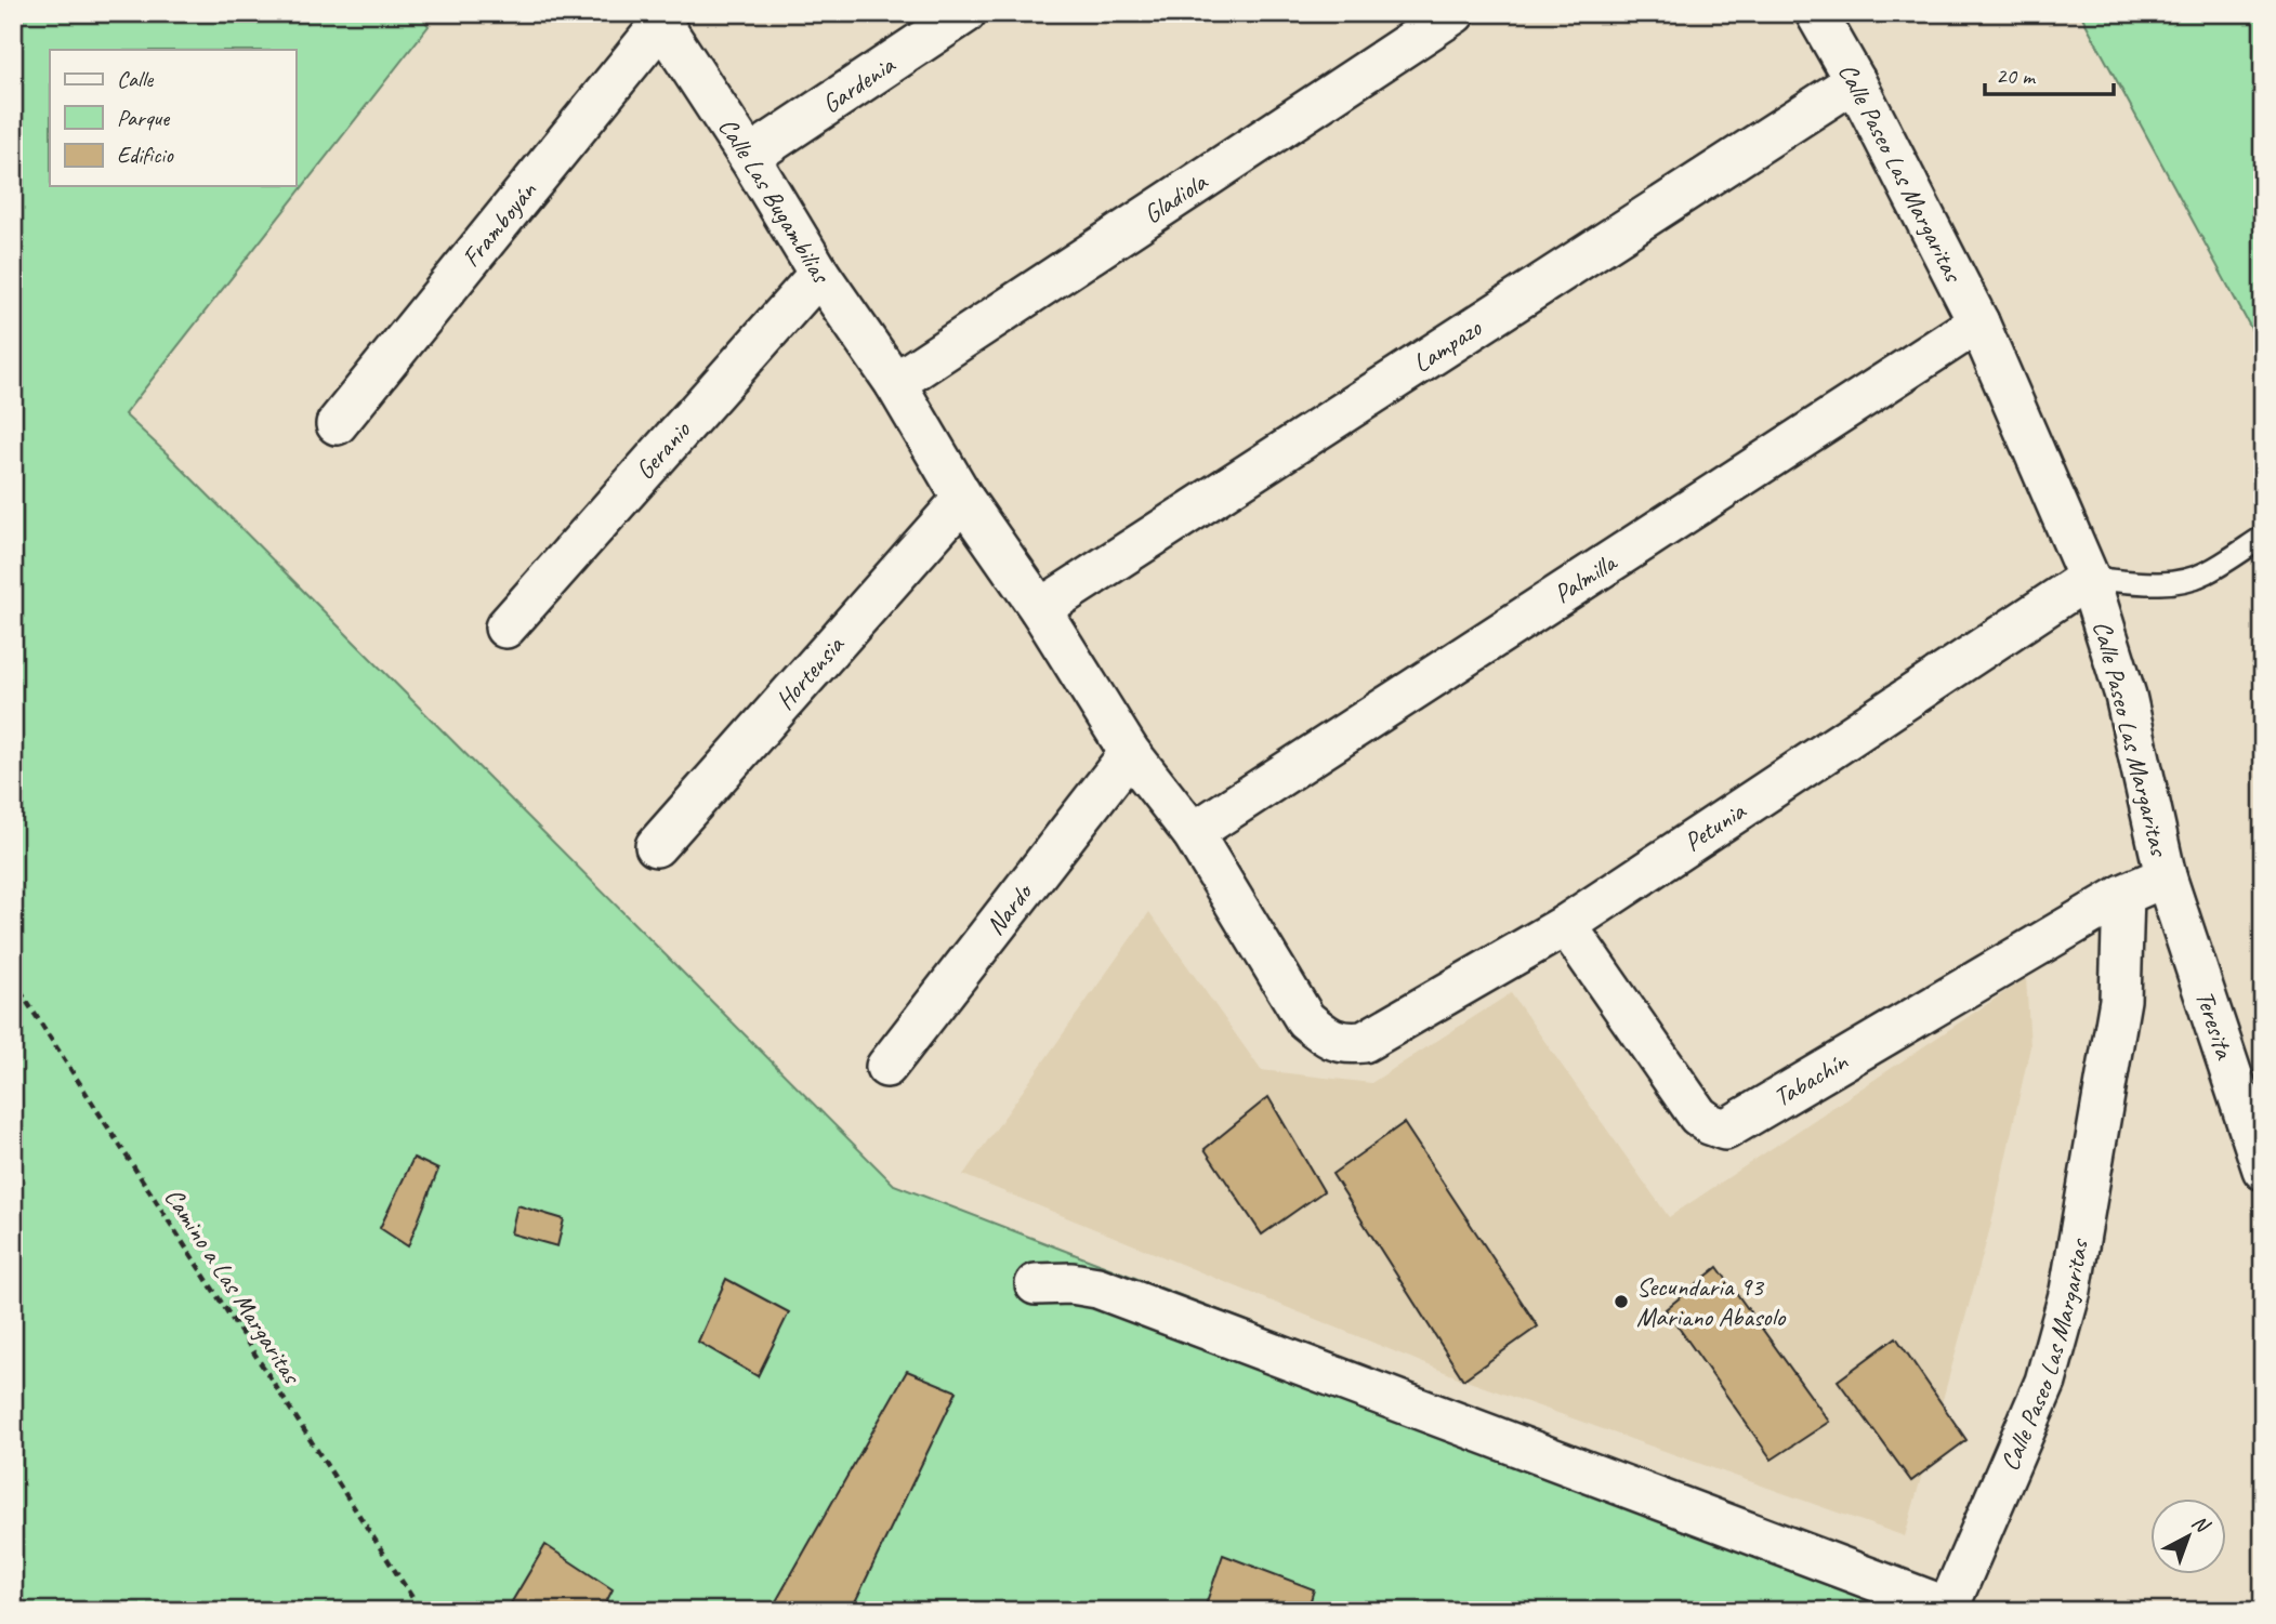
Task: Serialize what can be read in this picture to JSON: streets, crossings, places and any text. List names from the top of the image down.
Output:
{
  "streets": {
    "street": [
      "Gardenia",
      "Calle Paseo Las Margaritas",
      "Gladiola",
      "Calle Las Bugambilias",
      "Framboyán",
      "Lampazo",
      "Geranio",
      "Palmilla",
      "Hortensia",
      "Petunia",
      "Nardo",
      "Teresita",
      "Tabachín"
    ],
    "path": ["Camino a Las Margaritas"]
  },
  "crossings": [
    ["Gardenia", "Calle Las Bugambilias"],
    ["Calle Paseo Las Margaritas", "Lampazo"],
    ["Calle Paseo Las Margaritas", "Palmilla"],
    ["Calle Paseo Las Margaritas", "Petunia"],
    ["Calle Paseo Las Margaritas", "Teresita"],
    ["Calle Paseo Las Margaritas", "Tabachín"],
    ["Gladiola", "Calle Las Bugambilias"],
    ["Calle Las Bugambilias", "Framboyán"],
    ["Calle Las Bugambilias", "Lampazo"],
    ["Calle Las Bugambilias", "Geranio"],
    ["Calle Las Bugambilias", "Palmilla"],
    ["Calle Las Bugambilias", "Hortensia"],
    ["Calle Las Bugambilias", "Petunia"],
    ["Calle Las Bugambilias", "Nardo"],
    ["Petunia", "Tabachín"]
  ],
  "places": ["Secundaria 93 Mariano Abasolo"],
  "legend": ["Calle", "Parque", "Edificio"],
  "scale_bar": "20 m",
  "north": "top right"
}
